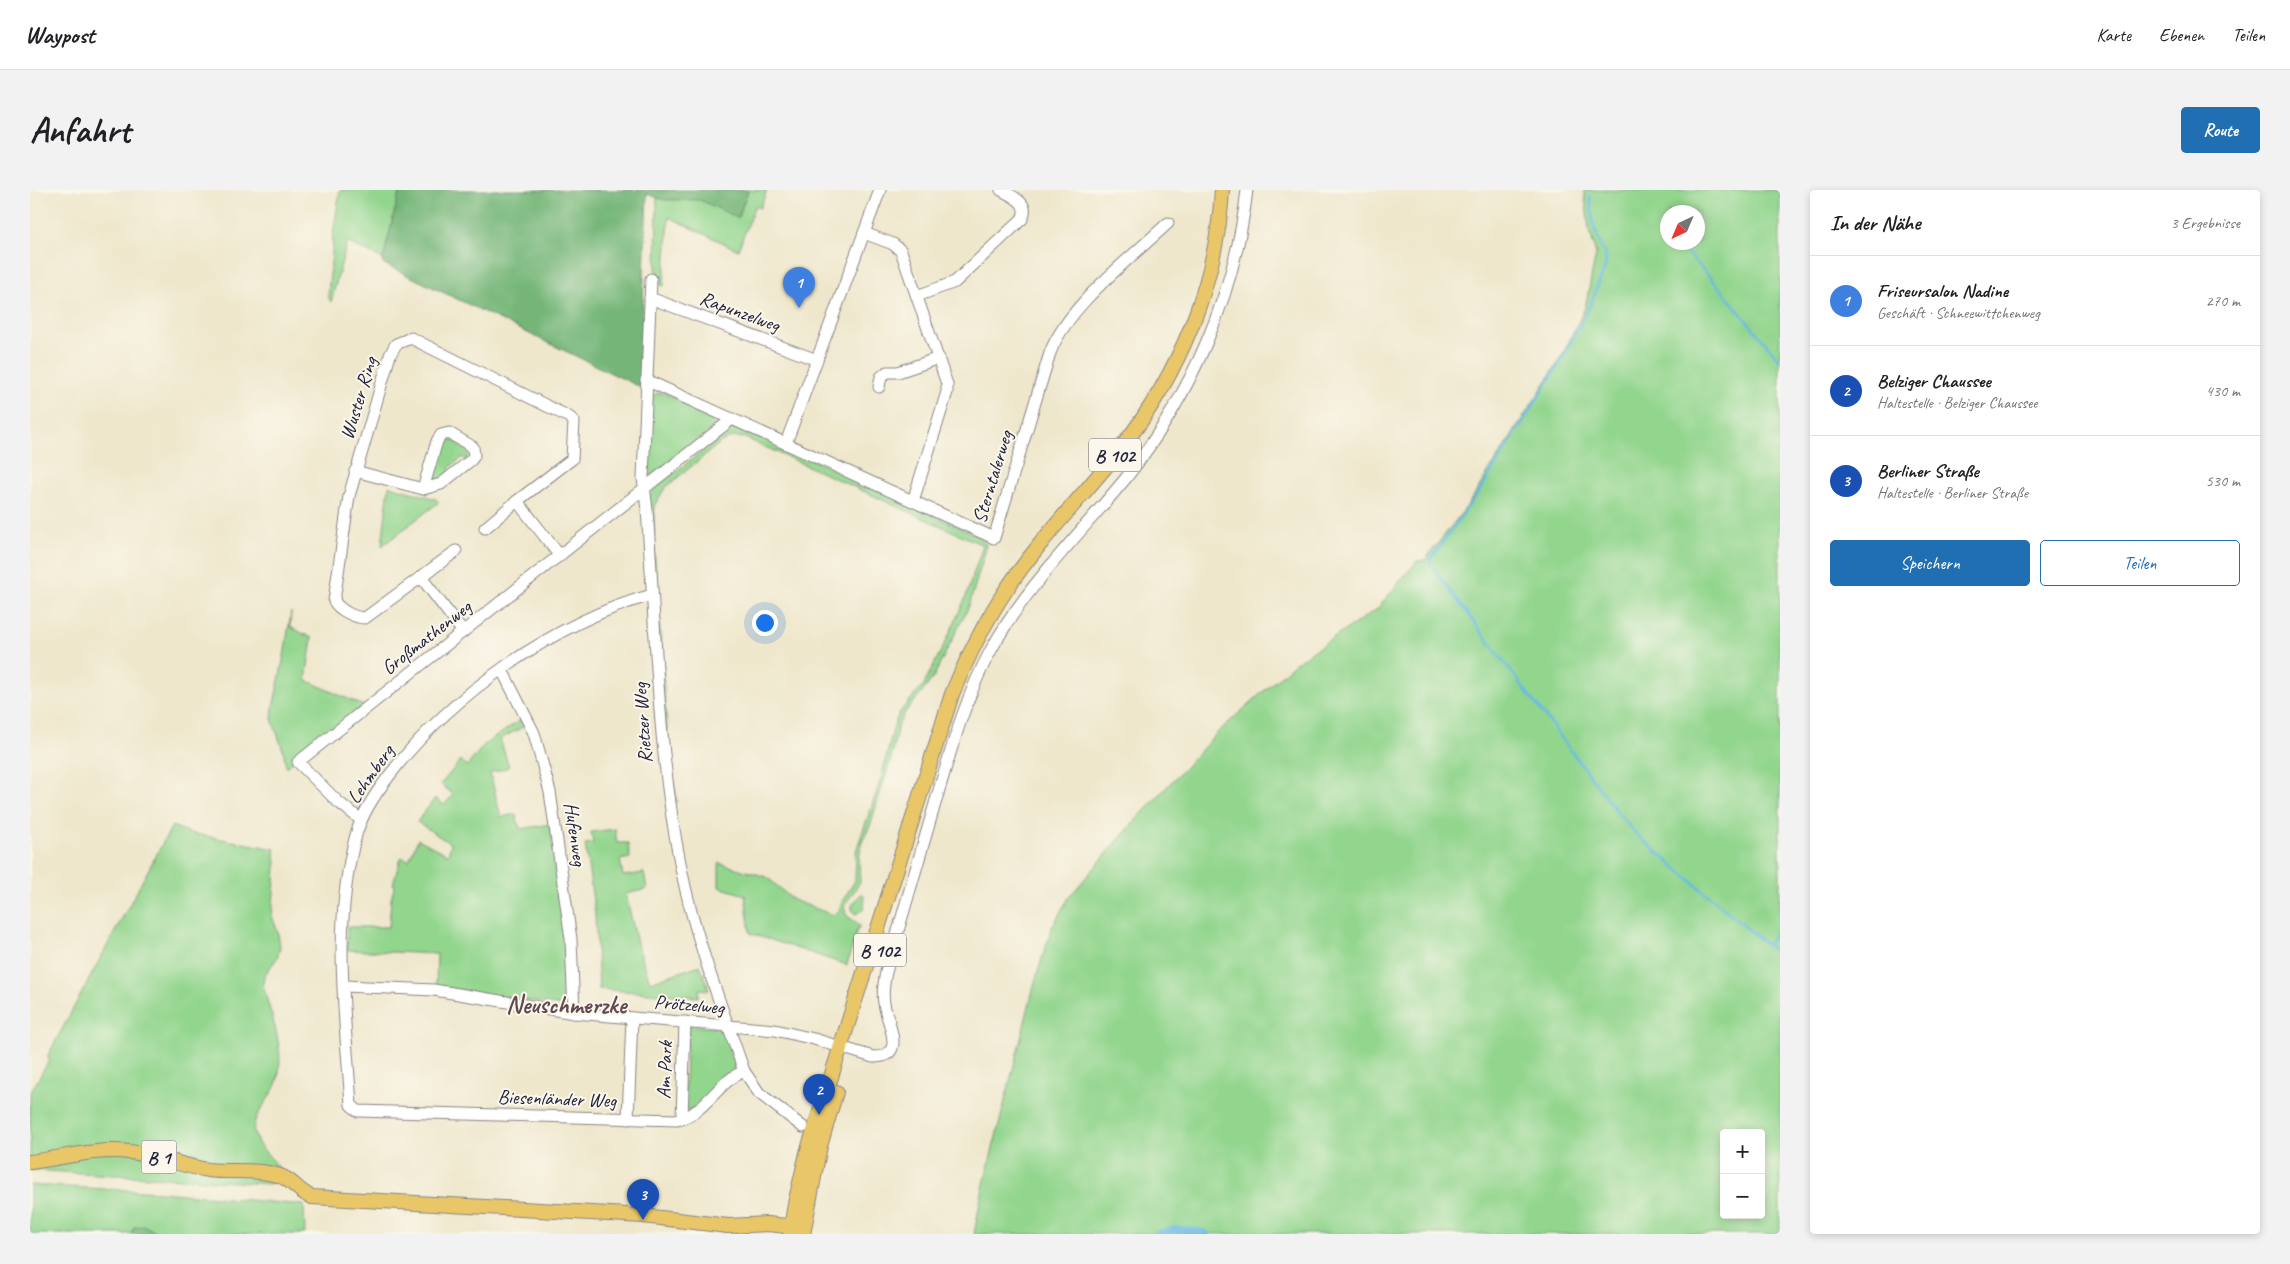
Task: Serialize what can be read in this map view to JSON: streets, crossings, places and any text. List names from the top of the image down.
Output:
{
  "streets": {
    "main road": ["B 102", "B 1"],
    "street": [
      "Rapunzelweg",
      "Wuster Ring",
      "Sterntalerweg",
      "Großmathenweg",
      "Rietzer Weg",
      "Lehmberg",
      "Hufenweg",
      "Prötzelweg",
      "Am Park",
      "Biesenländer Weg"
    ]
  },
  "crossings": [
    ["Rapunzelweg", "Rietzer Weg"],
    ["B 102", "Prötzelweg"],
    ["B 102", "B 1"],
    ["Sterntalerweg", "Rietzer Weg"],
    ["Großmathenweg", "Rietzer Weg"],
    ["Großmathenweg", "Lehmberg"],
    ["Rietzer Weg", "Lehmberg"],
    ["Rietzer Weg", "Prötzelweg"],
    ["Lehmberg", "Hufenweg"],
    ["Lehmberg", "Prötzelweg"],
    ["Lehmberg", "Biesenländer Weg"],
    ["Hufenweg", "Prötzelweg"],
    ["Prötzelweg", "Am Park"],
    ["Am Park", "Biesenländer Weg"]
  ],
  "districts": ["Neuschmerzke"],
  "north": "bottom left",
  "page": {
    "header": "Waypost",
    "nav": ["Karte", "Ebenen", "Teilen"],
    "buttons": [
      "Route",
      ["Speichern", "Teilen"]
    ],
    "title": "Anfahrt",
    "heading": ["In der Nähe", "3 Ergebnisse"],
    "list": [
      {
        "mark": "1",
        "name": "Friseursalon Nadine",
        "note": "Geschäft · Schneewittchenweg",
        "value": "270 m"
      },
      {
        "mark": "2",
        "name": "Belziger Chaussee",
        "note": "Haltestelle · Belziger Chaussee",
        "value": "430 m"
      },
      {
        "mark": "3",
        "name": "Berliner Straße",
        "note": "Haltestelle · Berliner Straße",
        "value": "530 m"
      }
    ],
    "pins": ["1", "2", "3"],
    "map_buttons": ["+", "−"]
  }
}
